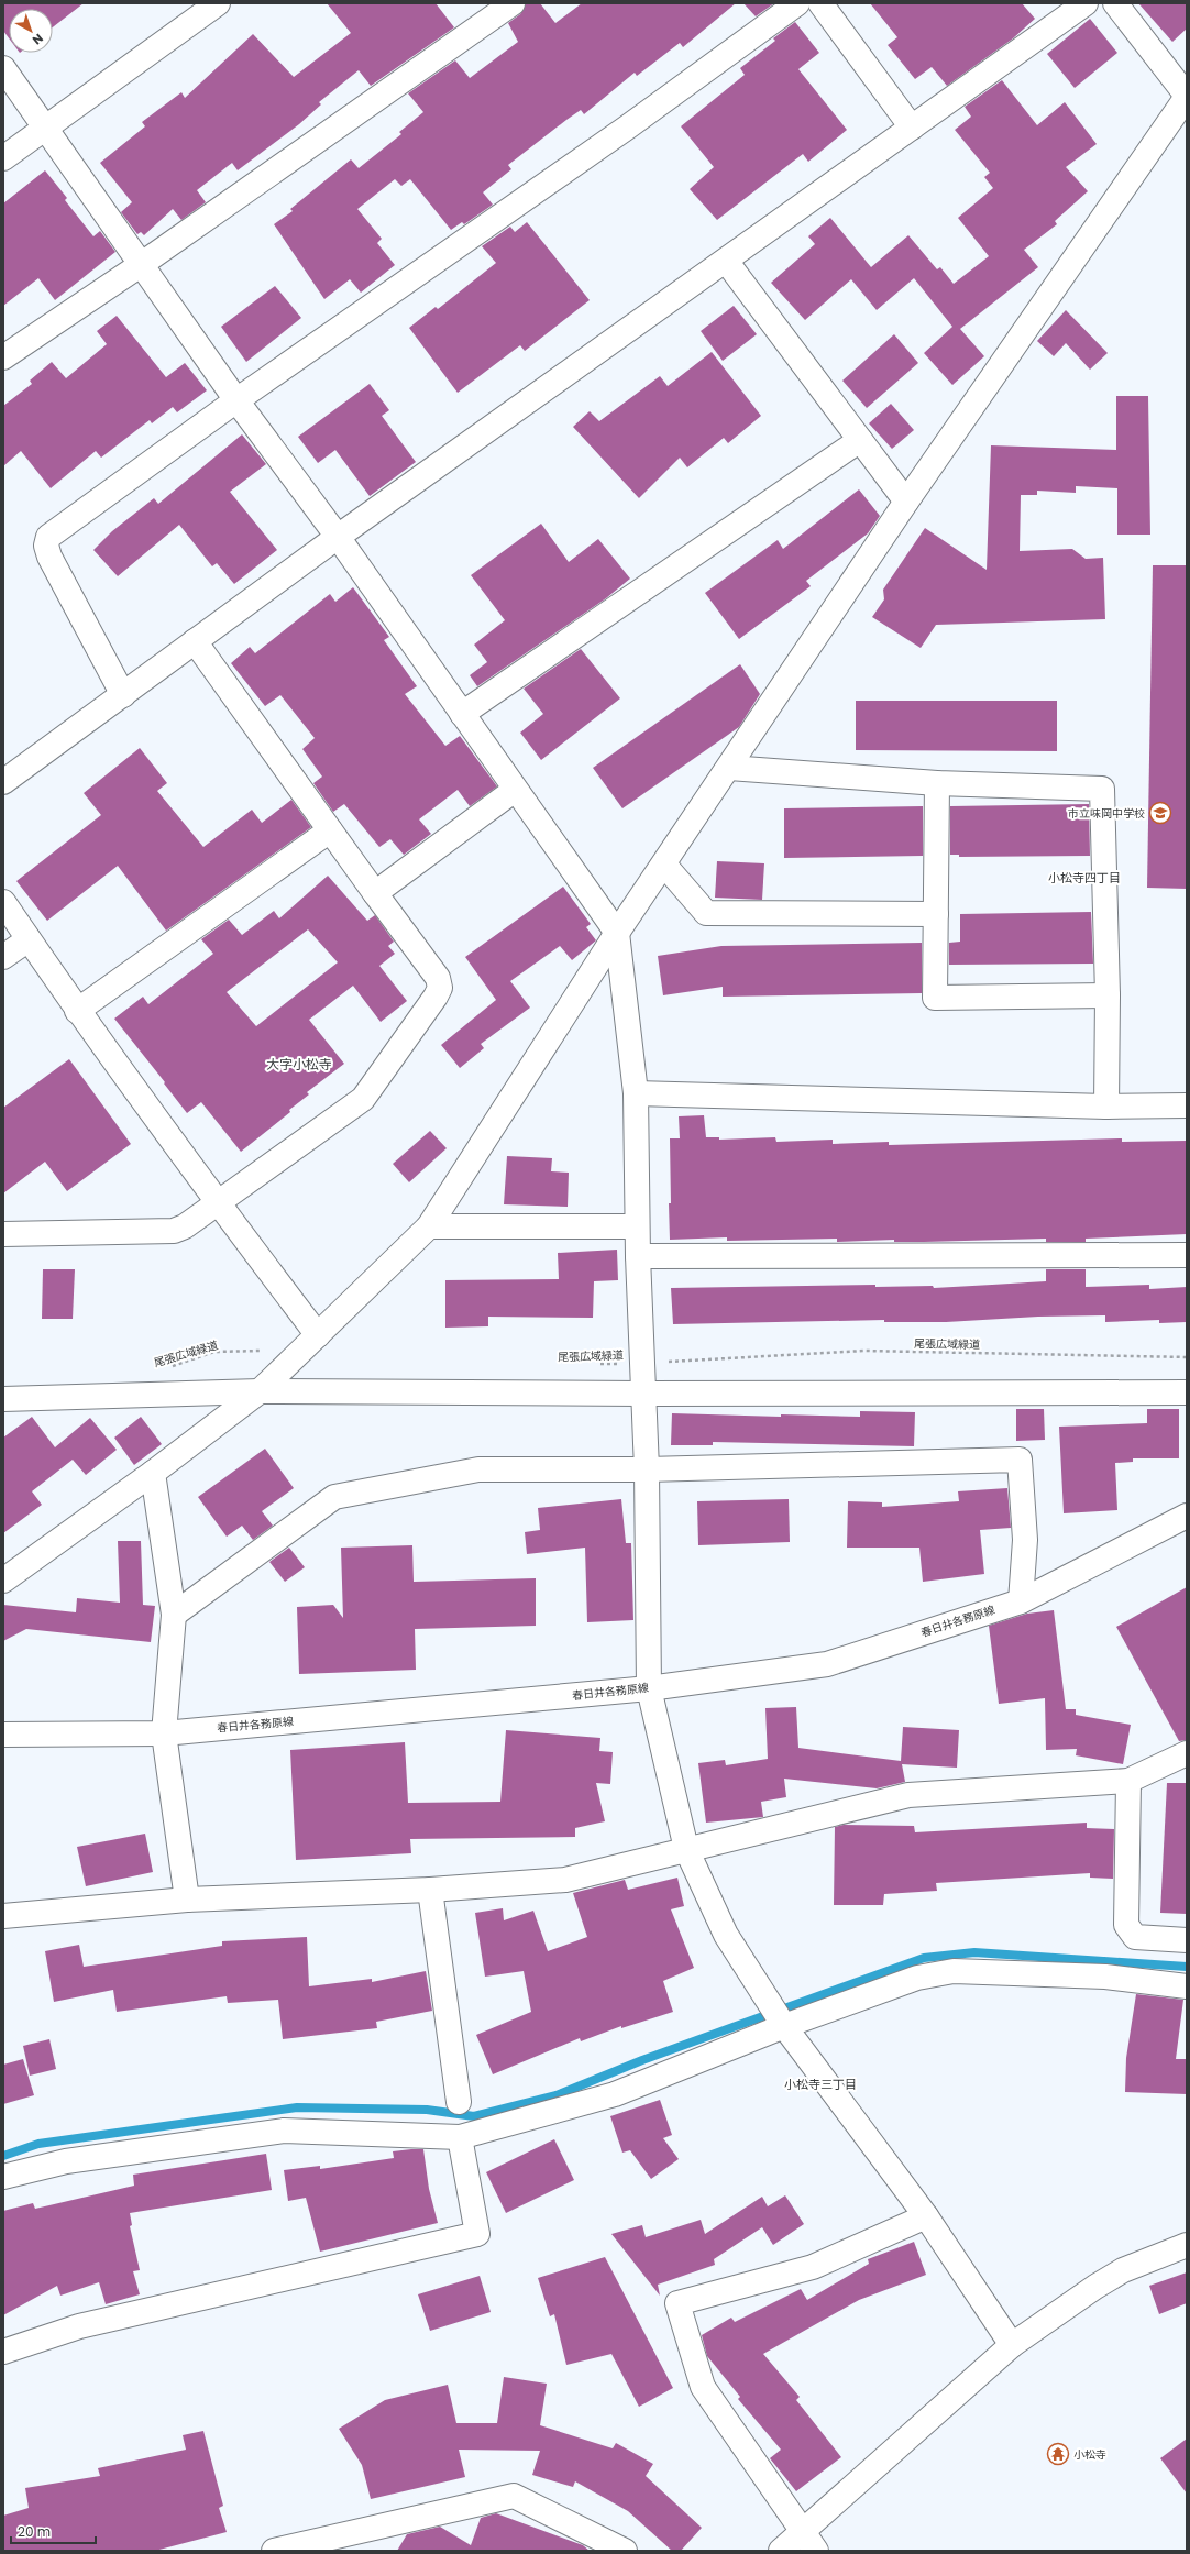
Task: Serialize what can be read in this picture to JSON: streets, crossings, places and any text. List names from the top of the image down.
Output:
{
  "streets": {
    "street": ["春日井各務原線"],
    "path": ["尾張広域緑道"]
  },
  "districts": ["小松寺四丁目", "大字小松寺", "小松寺三丁目"],
  "places": {
    "school or university": ["市立味岡中学校"],
    "temple": ["小松寺"]
  },
  "scale_bar": "20 m",
  "north": "bottom right"
}
